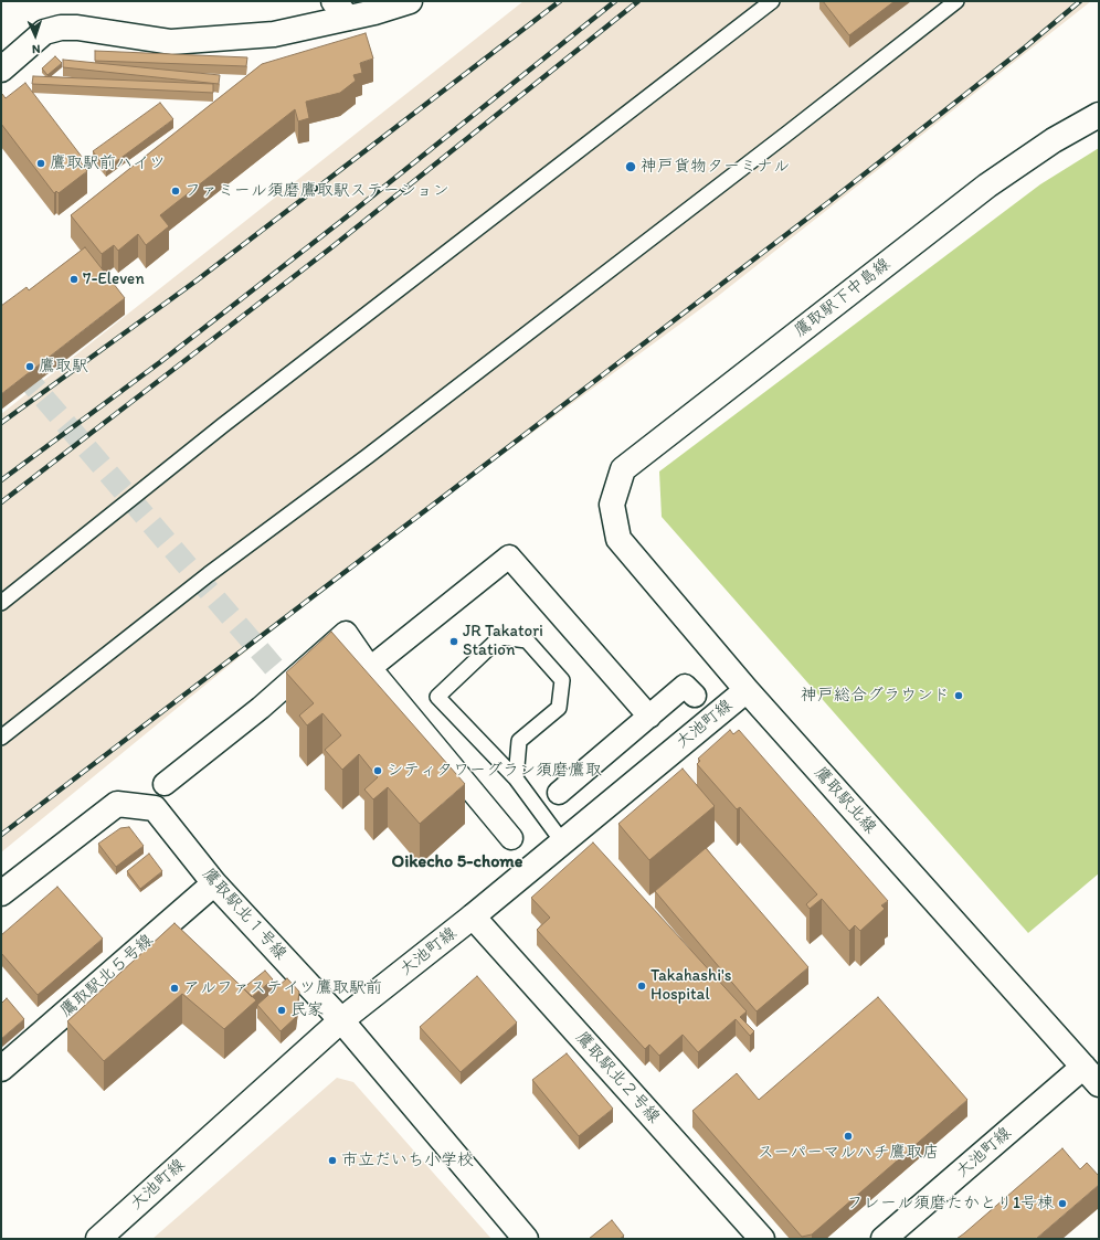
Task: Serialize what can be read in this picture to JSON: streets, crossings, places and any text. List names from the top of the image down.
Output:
{
  "streets": {
    "street": [
      "鷹取駅下中島線",
      "大池町線",
      "鷹取駅北線",
      "鷹取駅北１号線",
      "鷹取駅北５号線",
      "鷹取駅北２号線"
    ]
  },
  "crossings": [
    ["鷹取駅下中島線", "鷹取駅北線"],
    ["大池町線", "鷹取駅北線"],
    ["大池町線", "鷹取駅北１号線"],
    ["大池町線", "鷹取駅北２号線"],
    ["鷹取駅北１号線", "鷹取駅北５号線"]
  ],
  "districts": ["Oikecho 5-chome"],
  "places": [
    "鷹取駅前ハイツ",
    "神戸貨物ターミナル",
    "ファミール須磨鷹取駅ステーション",
    "7-Eleven",
    "鷹取駅",
    "JR Takatori Station",
    "神戸総合グラウンド",
    "シティタワーグラン須磨鷹取",
    "Takahashi's Hospital",
    "アルファステイツ鷹取駅前",
    "民家",
    "スーパーマルハチ鷹取店",
    "市立だいち小学校",
    "フレール須磨たかとり1号棟"
  ],
  "north": "bottom"
}
